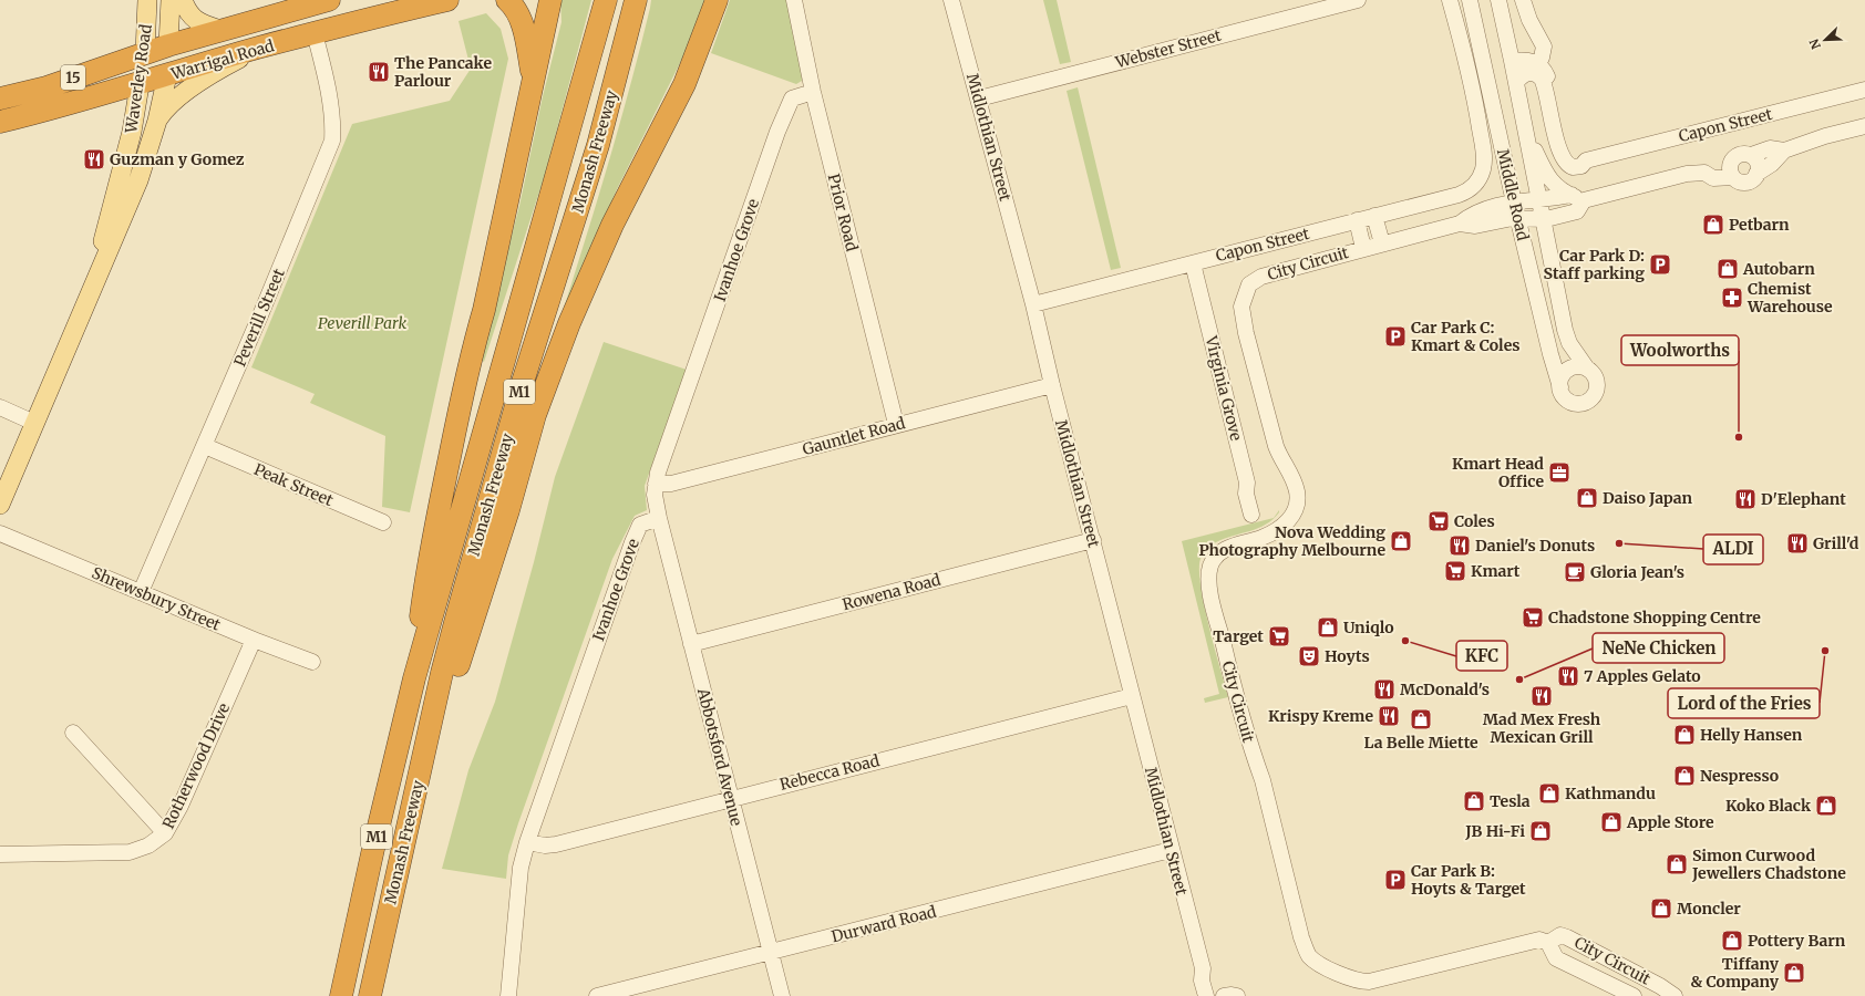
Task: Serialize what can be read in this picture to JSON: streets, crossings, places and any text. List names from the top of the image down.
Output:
{
  "streets": {
    "highway": [
      "Warrigal Road",
      "15",
      "Waverley Road",
      "Monash Freeway",
      "M1"
    ],
    "street": [
      "Webster Street",
      "Capon Street",
      "Midlothian Street",
      "Middle Road",
      "Prior Road",
      "Ivanhoe Grove",
      "City Circuit",
      "Peverill Street",
      "Virginia Grove",
      "Gauntlet Road",
      "Peak Street",
      "Rowena Road",
      "Shrewsbury Street",
      "Abbotsford Avenue",
      "Rotherwood Drive",
      "Rebecca Road",
      "Durward Road"
    ]
  },
  "crossings": [
    ["Webster Street", "Midlothian Street"],
    ["Warrigal Road", "Waverley Road"],
    ["Warrigal Road", "Peverill Street"],
    ["Capon Street", "Midlothian Street"],
    ["Capon Street", "Middle Road"],
    ["Capon Street", "Virginia Grove"],
    ["Midlothian Street", "Gauntlet Road"],
    ["Midlothian Street", "Rowena Road"],
    ["Midlothian Street", "Rebecca Road"],
    ["Midlothian Street", "Durward Road"],
    ["Middle Road", "City Circuit"],
    ["Prior Road", "Ivanhoe Grove"],
    ["Prior Road", "Gauntlet Road"],
    ["Ivanhoe Grove", "Gauntlet Road"],
    ["Ivanhoe Grove", "Abbotsford Avenue"],
    ["Ivanhoe Grove", "Rebecca Road"],
    ["Peverill Street", "Peak Street"],
    ["Peverill Street", "Shrewsbury Street"],
    ["Rowena Road", "Abbotsford Avenue"],
    ["Shrewsbury Street", "Rotherwood Drive"],
    ["Abbotsford Avenue", "Rebecca Road"],
    ["Abbotsford Avenue", "Durward Road"]
  ],
  "parks": ["Peverill Park"],
  "places": {
    "restaurant": [
      "The Pancake Parlour",
      "Guzman y Gomez",
      "D'Elephant",
      "Grill'd",
      "Daniel's Donuts",
      "7 Apples Gelato",
      "McDonald's",
      "Mad Mex Fresh Mexican Grill",
      "Krispy Kreme"
    ],
    "shop": [
      "Petbarn",
      "Autobarn",
      "Daiso Japan",
      "Nova Wedding Photography Melbourne",
      "Uniqlo",
      "La Belle Miette",
      "Helly Hansen",
      "Nespresso",
      "Kathmandu",
      "Tesla",
      "Koko Black",
      "Apple Store",
      "JB Hi-Fi",
      "Simon Curwood Jewellers Chadstone",
      "Moncler",
      "Pottery Barn",
      "Tiffany & Company"
    ],
    "parking": ["Car Park D: Staff parking", "Car Park C: Kmart & Coles", "Car Park B: Hoyts & Target"],
    "pharmacy": ["Chemist Warehouse"],
    "other": [
      "Woolworths",
      "ALDI",
      "KFC",
      "Lord of the Fries",
      "NeNe Chicken"
    ],
    "office": ["Kmart Head Office"],
    "supermarket": [
      "Coles",
      "Kmart",
      "Chadstone Shopping Centre",
      "Target"
    ],
    "cafe": ["Gloria Jean's"],
    "theatre": ["Hoyts"]
  },
  "north": "bottom left"
}
